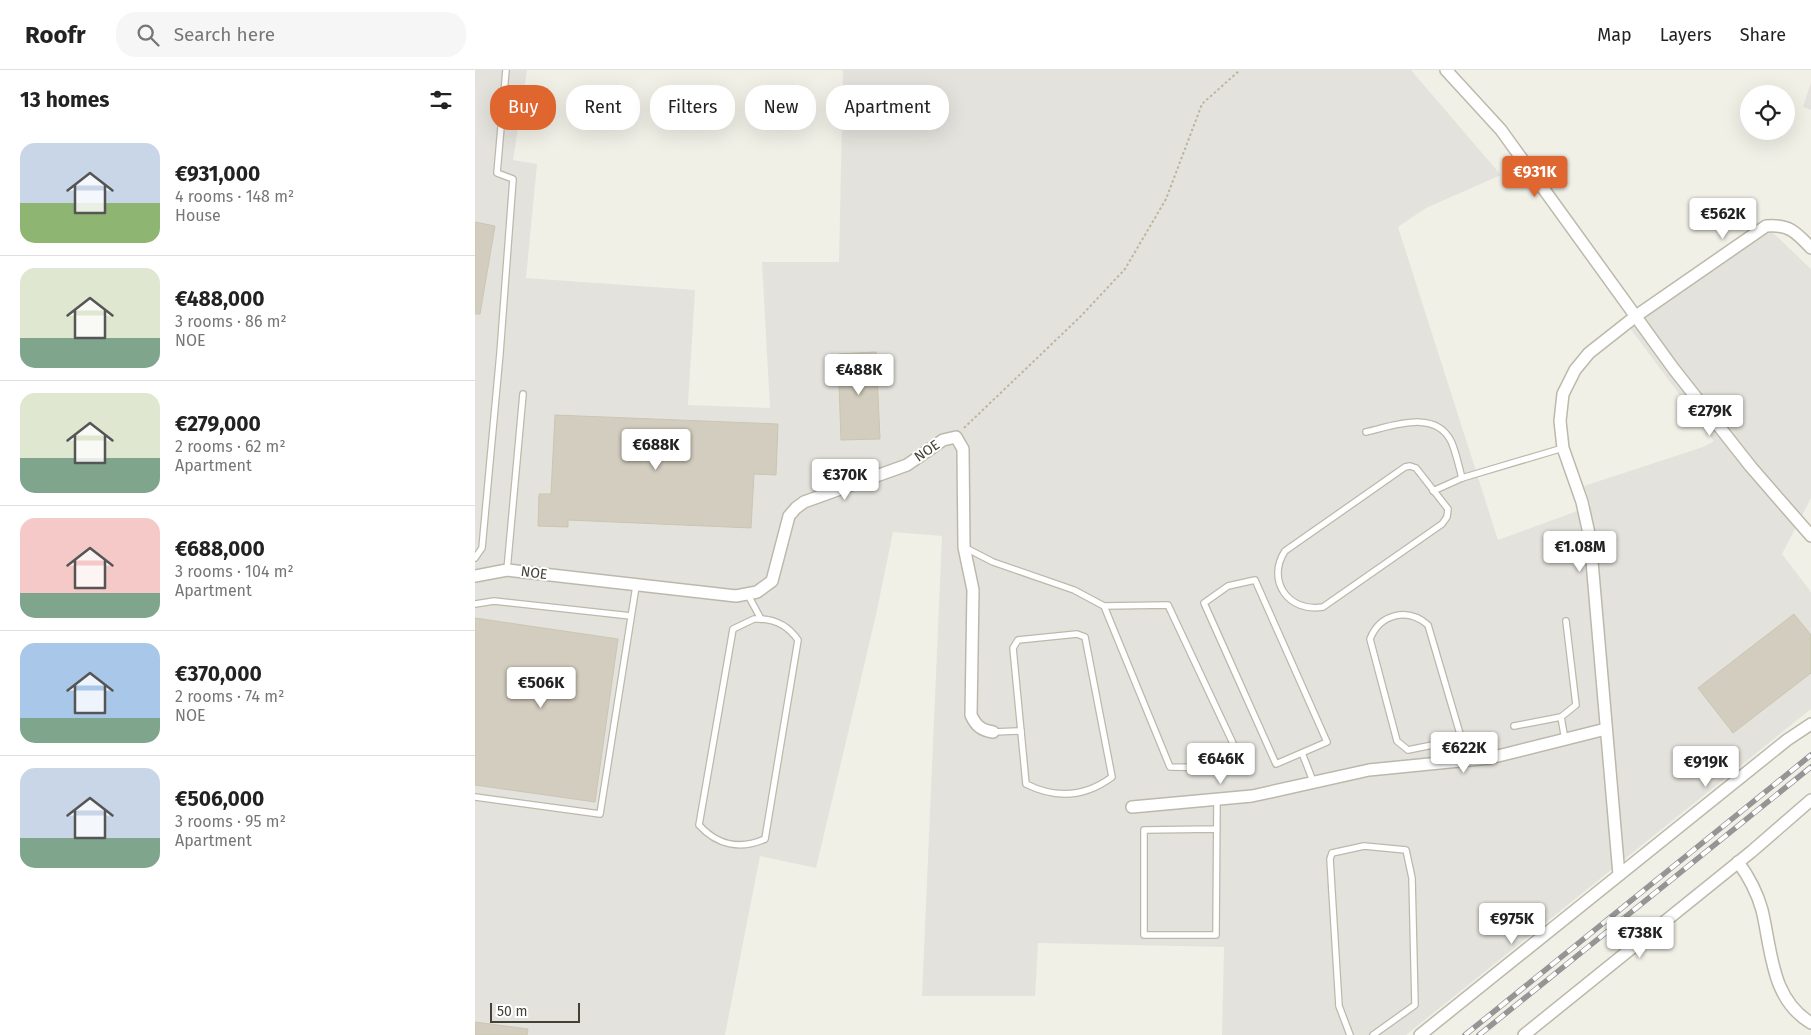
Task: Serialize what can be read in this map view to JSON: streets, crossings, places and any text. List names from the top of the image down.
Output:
{
  "streets": {
    "street": ["NOE"]
  },
  "scale_bar": "50 m",
  "page": {
    "header": "Roofr",
    "search": "Search here",
    "nav": ["Map", "Layers", "Share"],
    "heading": "13 homes",
    "chip": [
      "Buy",
      "Rent",
      "Filters",
      "New",
      "Apartment"
    ],
    "list": [
      {
        "name": "€931,000",
        "note": "4 rooms · 148 m² · House"
      },
      {
        "name": "€488,000",
        "note": "3 rooms · 86 m² · NOE"
      },
      {
        "name": "€279,000",
        "note": "2 rooms · 62 m² · Apartment"
      },
      {
        "name": "€688,000",
        "note": "3 rooms · 104 m² · Apartment"
      },
      {
        "name": "€370,000",
        "note": "2 rooms · 74 m² · NOE"
      },
      {
        "name": "€506,000",
        "note": "3 rooms · 95 m² · Apartment"
      }
    ],
    "price": [
      "€931K",
      "€562K",
      "€488K",
      "€279K",
      "€688K",
      "€370K",
      "€1.08M",
      "€506K",
      "€622K",
      "€646K",
      "€919K",
      "€975K",
      "€738K"
    ],
    "scale": "50 m"
  }
}
